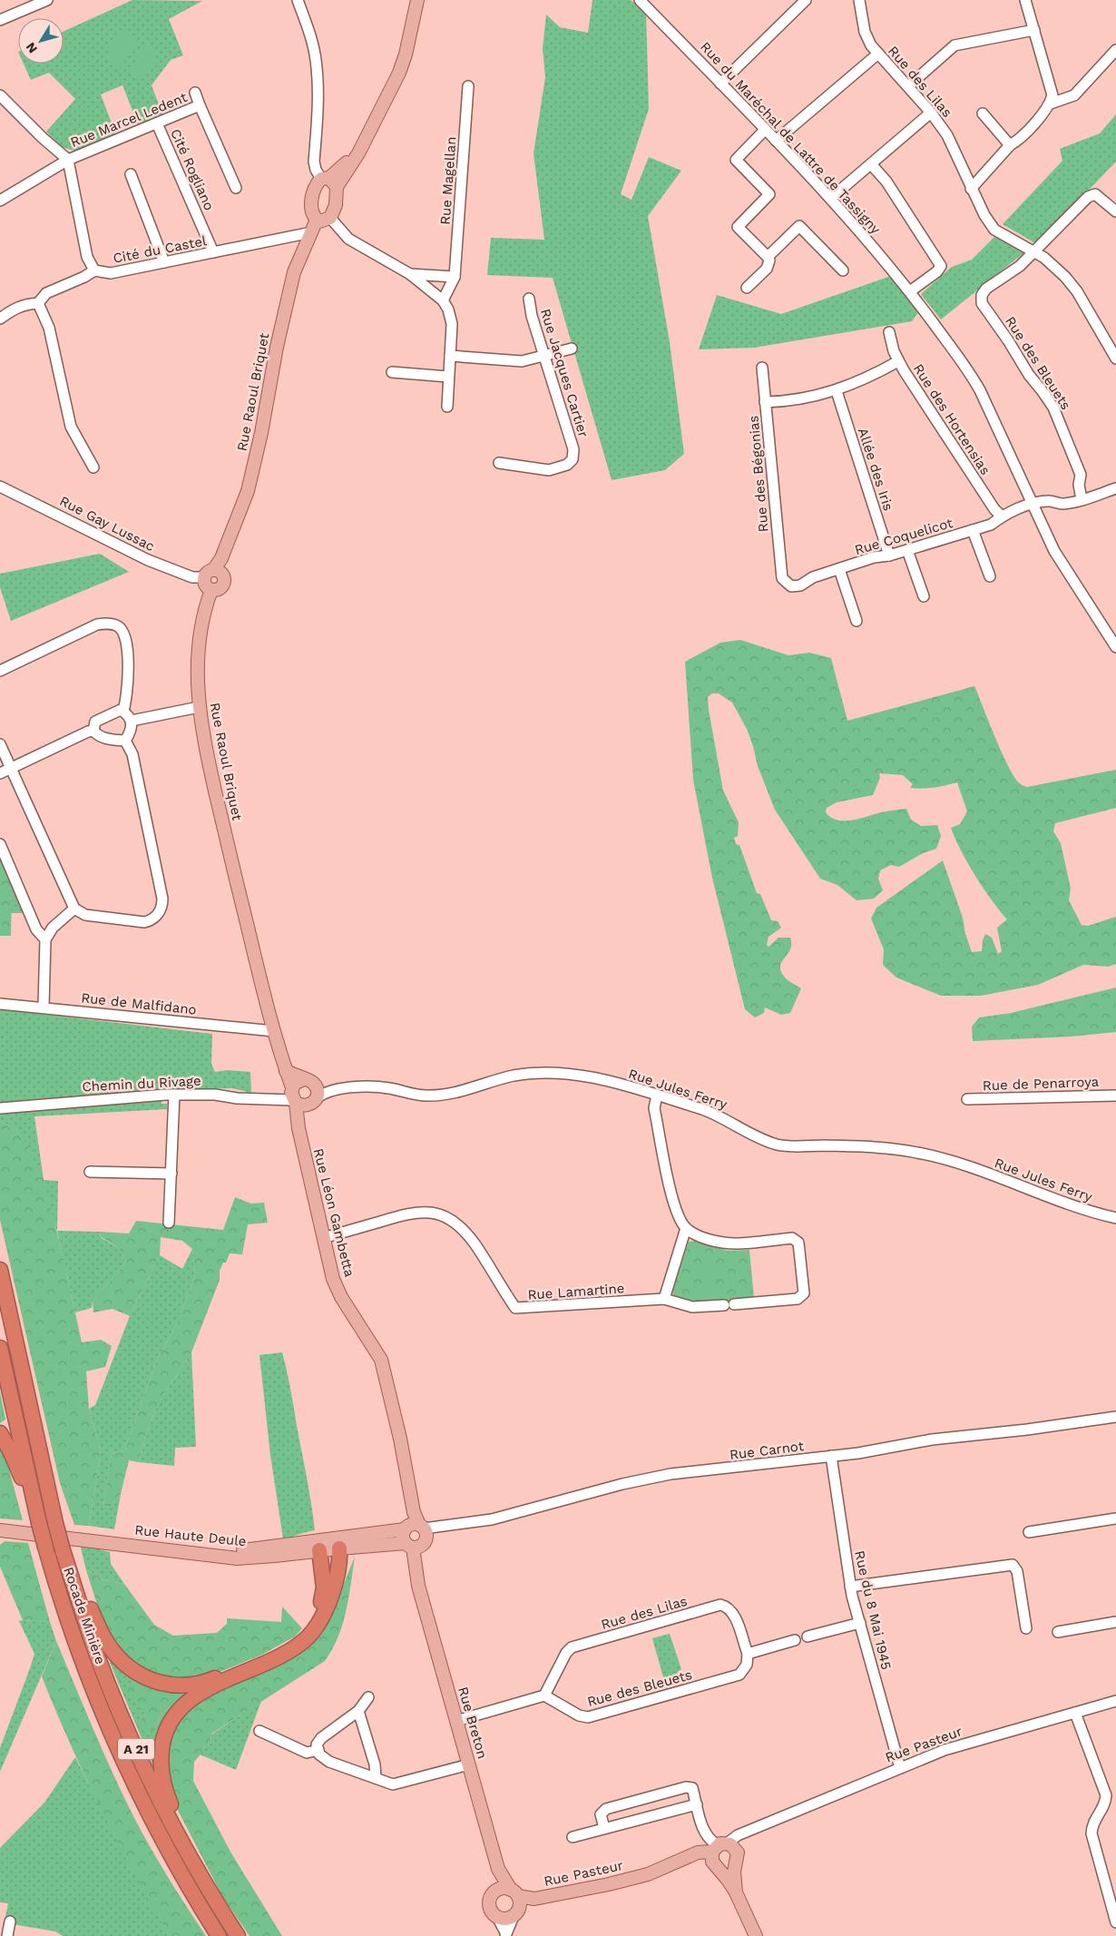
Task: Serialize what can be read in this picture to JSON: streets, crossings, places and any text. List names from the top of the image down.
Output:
{
  "streets": {
    "highway": ["Rocade Minière", "A 21"],
    "main road": [
      "Rue Raoul Briquet",
      "Rue Léon Gambetta",
      "Rue Haute Deule",
      "Rue Breton",
      "Rue Pasteur"
    ],
    "street": [
      "Rue des Lilas",
      "Rue Marcel Ledent",
      "Rue du Maréchal de Lattre de Tassigny",
      "Cité Rogliano",
      "Rue Magellan",
      "Cité du Castel",
      "Rue des Bleuets",
      "Rue Jacques Cartier",
      "Rue des Hortensias",
      "Allée des Iris",
      "Rue des Bégonias",
      "Rue Gay Lussac",
      "Rue Coquelicot",
      "Rue de Malfidano",
      "Chemin du Rivage",
      "Rue de Penarroya",
      "Rue Jules Ferry",
      "Rue Lamartine",
      "Rue Carnot",
      "Rue du 8 Mai 1945"
    ]
  },
  "crossings": [
    ["Rue des Lilas", "Rue des Bleuets"],
    ["Rue Marcel Ledent", "Cité Rogliano"],
    ["Rue du Maréchal de Lattre de Tassigny", "Rue Coquelicot"],
    ["Cité Rogliano", "Cité du Castel"],
    ["Cité du Castel", "Rue Raoul Briquet"],
    ["Rue des Bleuets", "Rue Coquelicot"],
    ["Rue Raoul Briquet", "Rue Gay Lussac"],
    ["Rue Raoul Briquet", "Rue Léon Gambetta"],
    ["Rue des Hortensias", "Rue Coquelicot"],
    ["Allée des Iris", "Rue Coquelicot"],
    ["Rue des Bégonias", "Rue Coquelicot"],
    ["Rue de Malfidano", "Rue Léon Gambetta"],
    ["Chemin du Rivage", "Rue Jules Ferry"],
    ["Chemin du Rivage", "Rue Léon Gambetta"],
    ["Rue Jules Ferry", "Rue Léon Gambetta"],
    ["Rue Léon Gambetta", "Rue Lamartine"],
    ["Rue Léon Gambetta", "Rue Carnot"],
    ["Rue Léon Gambetta", "Rue Haute Deule"],
    ["Rue Léon Gambetta", "Rue Breton"],
    ["Rue Carnot", "Rue Haute Deule"],
    ["Rue Carnot", "Rue du 8 Mai 1945"],
    ["Rue Carnot", "Rue Breton"],
    ["Rue Haute Deule", "Rue Breton"],
    ["Rue du 8 Mai 1945", "Rue Pasteur"],
    ["Rue Breton", "Rue Pasteur"]
  ],
  "north": "bottom left"
}
